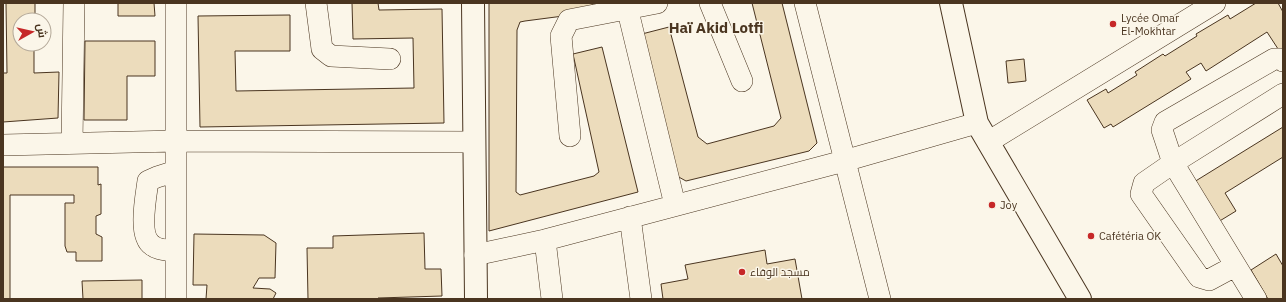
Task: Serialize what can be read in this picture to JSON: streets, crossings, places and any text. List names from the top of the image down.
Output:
{
  "districts": ["Haï Akid Lotfi"],
  "places": [
    "Lycée Omar El-Mokhtar",
    "Joy",
    "Cafétéria OK",
    "مسجد الوفاء"
  ],
  "north": "right"
}
